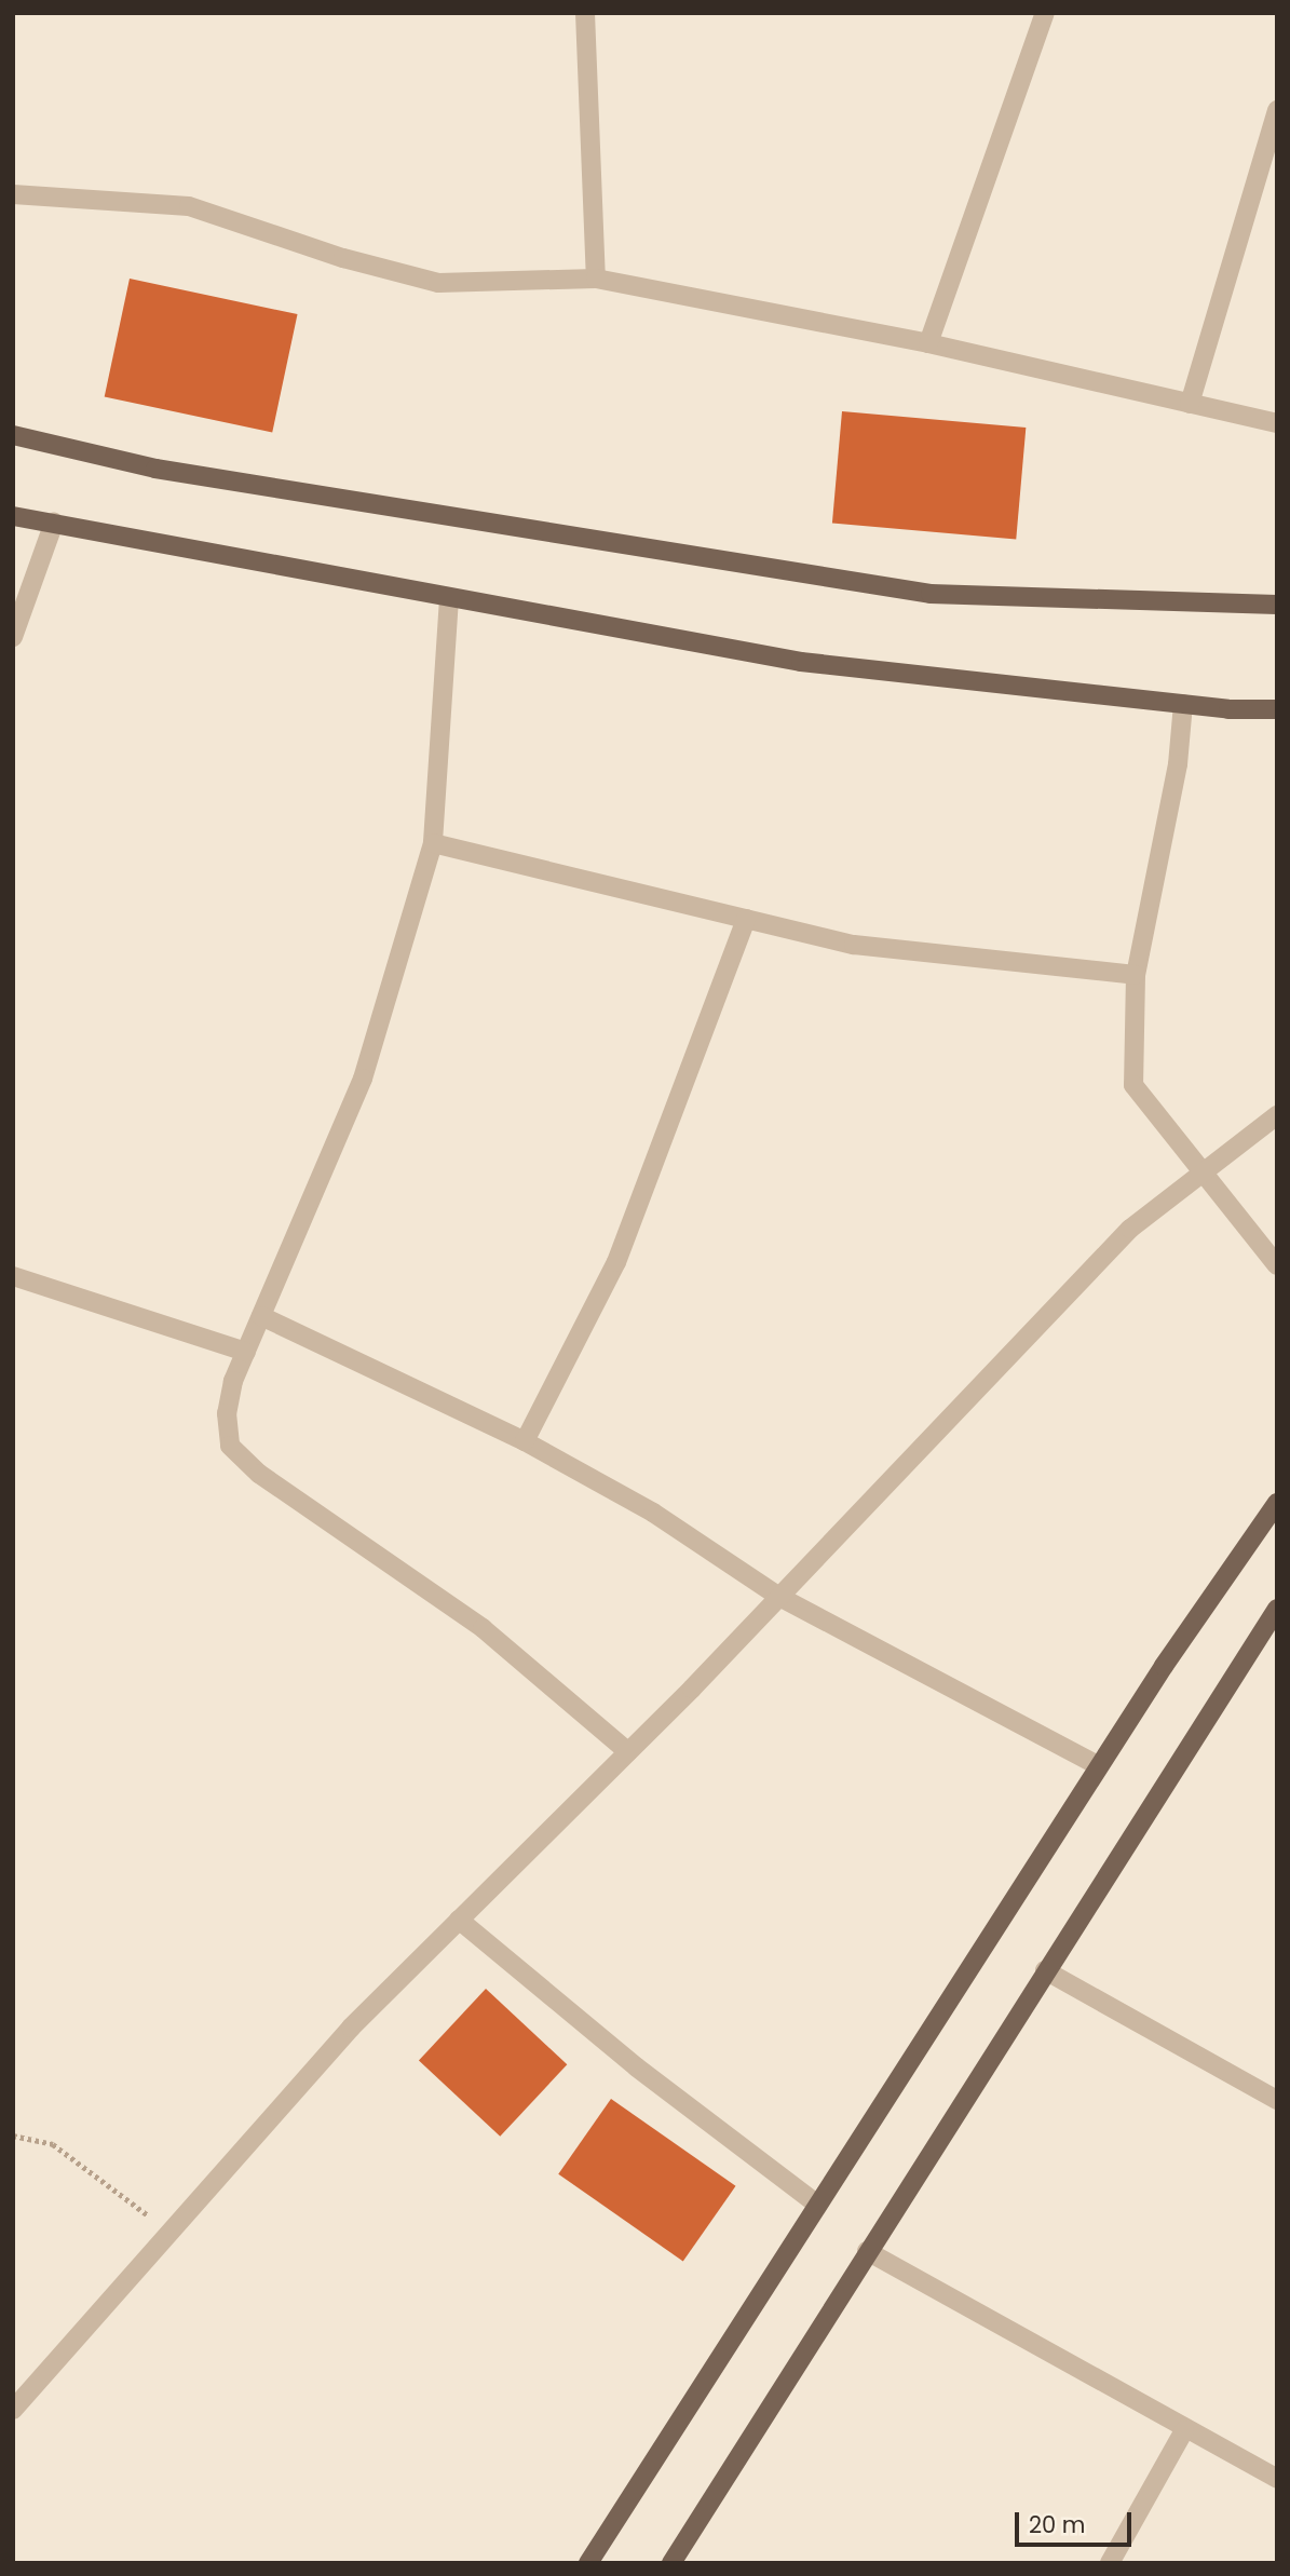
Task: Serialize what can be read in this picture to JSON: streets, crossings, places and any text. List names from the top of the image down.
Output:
{
  "scale_bar": "20 m"
}
